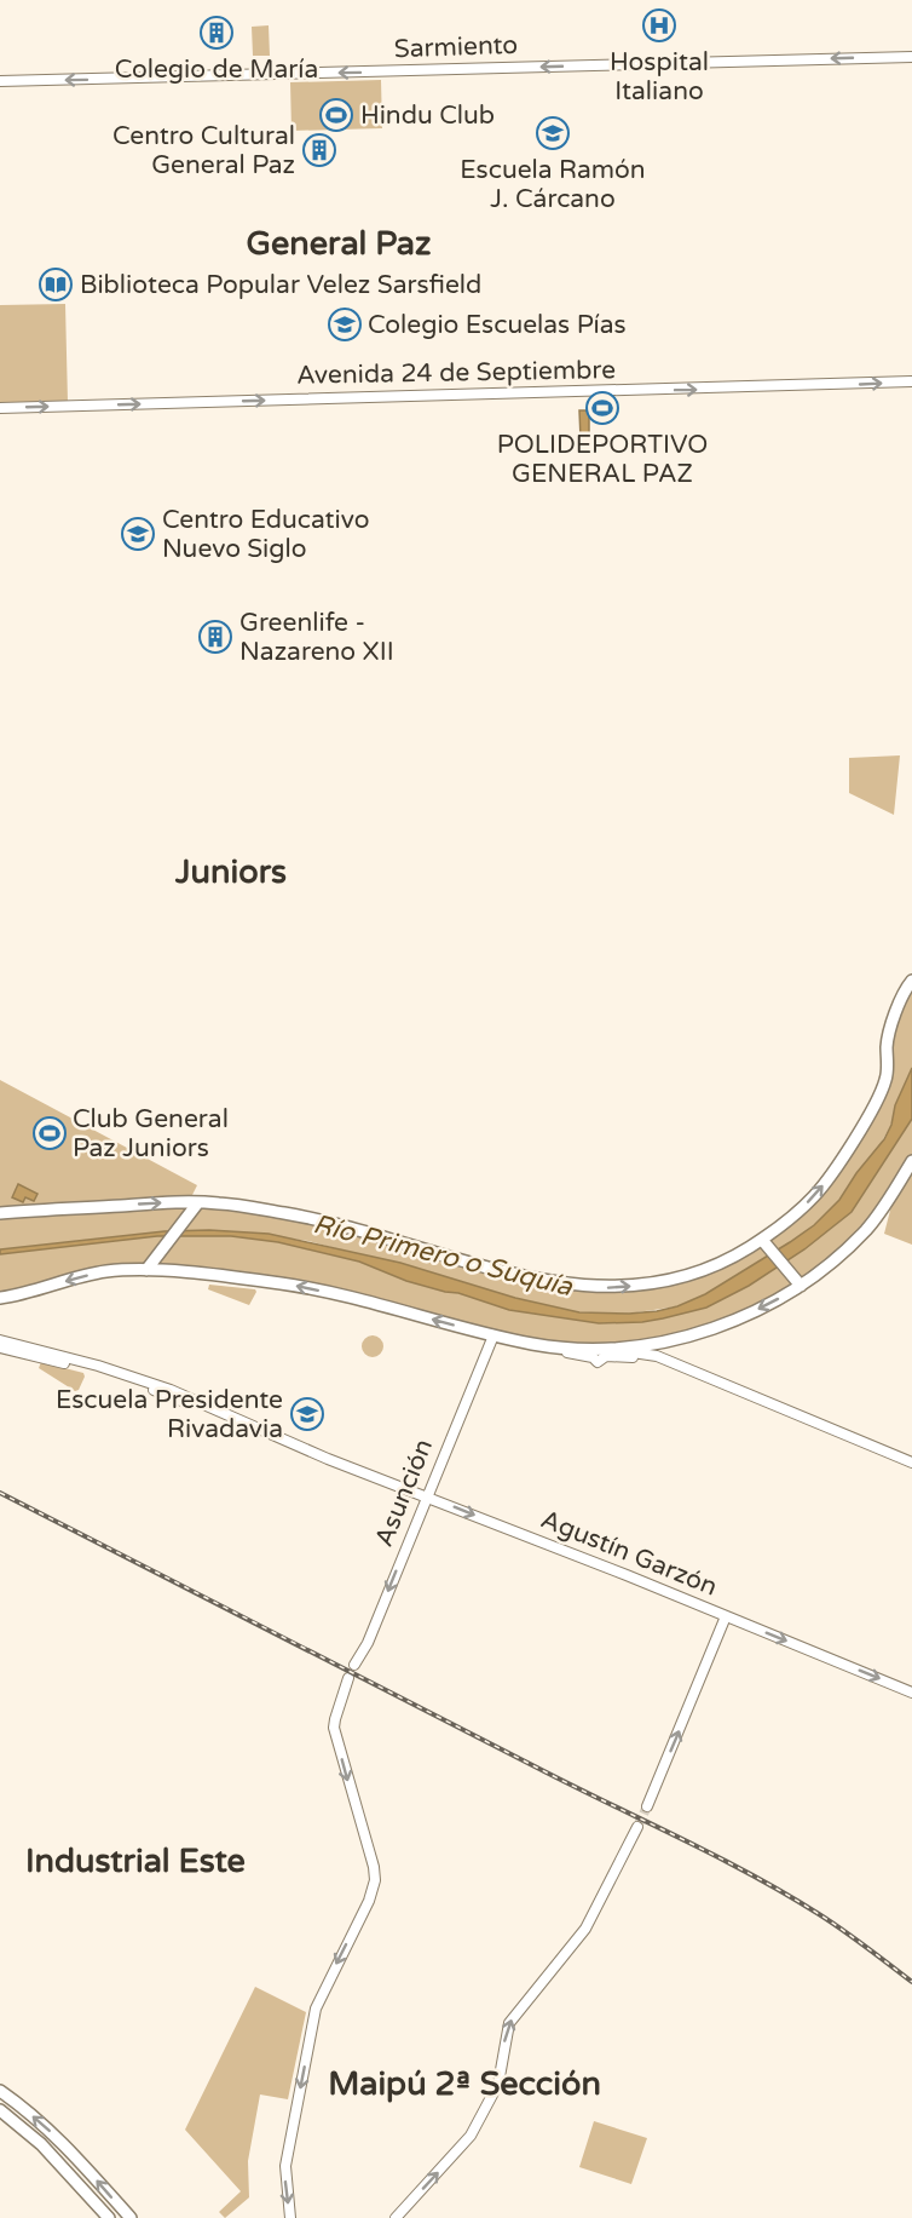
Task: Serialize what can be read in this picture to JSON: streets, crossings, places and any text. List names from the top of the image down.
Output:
{
  "streets": {
    "main road": [
      "Sarmiento",
      "Avenida 24 de Septiembre",
      "Asunción",
      "Agustín Garzón"
    ]
  },
  "crossings": [
    ["Asunción", "Agustín Garzón"]
  ],
  "one_way": [
    "Sarmiento",
    "Avenida 24 de Septiembre",
    "Asunción",
    "Agustín Garzón"
  ],
  "districts": [
    "General Paz",
    "Juniors",
    "Industrial Este",
    "Maipú 2ª Sección"
  ],
  "water": ["Río Primero o Suquía"],
  "places": {
    "hospital": ["Hospital Italiano"],
    "building": ["Colegio de María", "Centro Cultural General Paz", "Greenlife - Nazareno XII"],
    "sports": ["Hindu Club", "POLIDEPORTIVO GENERAL PAZ", "Club General Paz Juniors"],
    "school or university": [
      "Escuela Ramón J. Cárcano",
      "Colegio Escuelas Pías",
      "Centro Educativo Nuevo Siglo",
      "Escuela Presidente Rivadavia"
    ],
    "library": ["Biblioteca Popular Velez Sarsfield"]
  }
}
